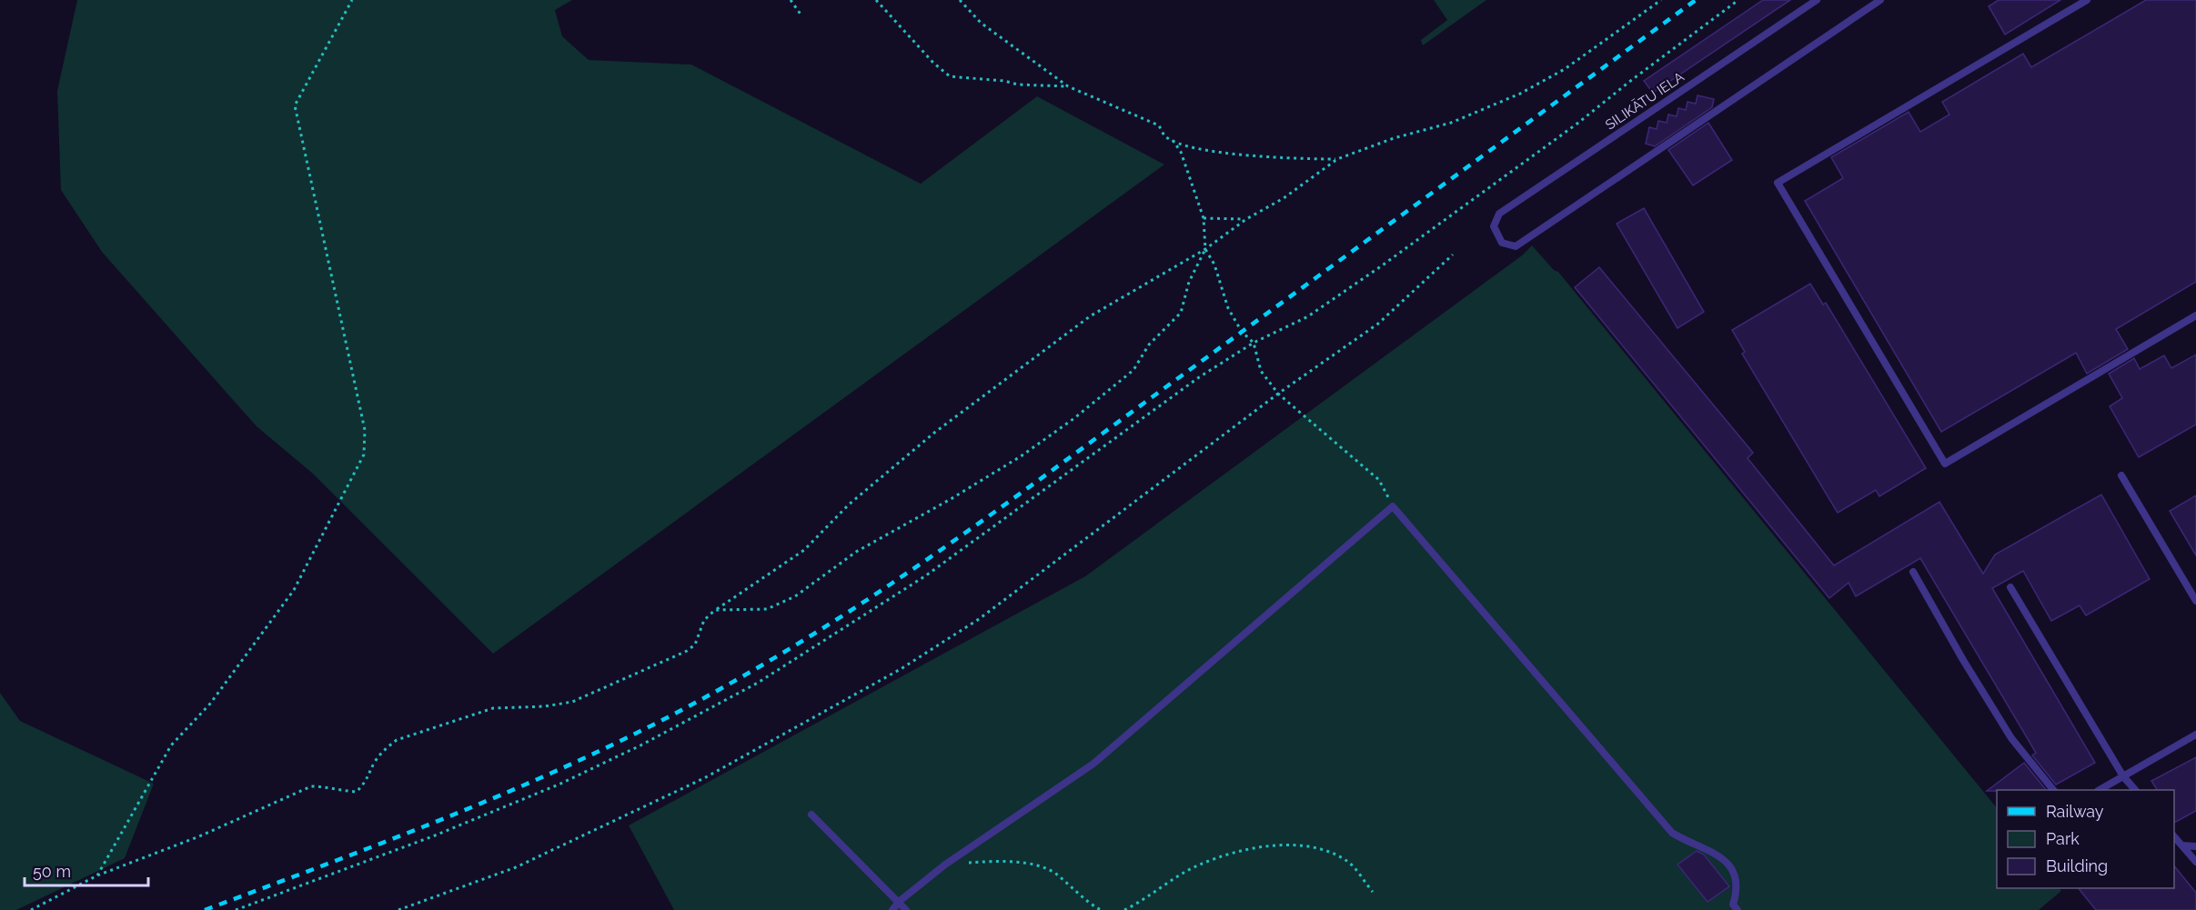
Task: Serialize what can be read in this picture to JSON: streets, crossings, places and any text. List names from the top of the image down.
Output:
{
  "streets": {
    "lane": ["SILIKĀTU IELA"]
  },
  "legend": ["Railway", "Park", "Building"],
  "scale_bar": "50 m"
}
